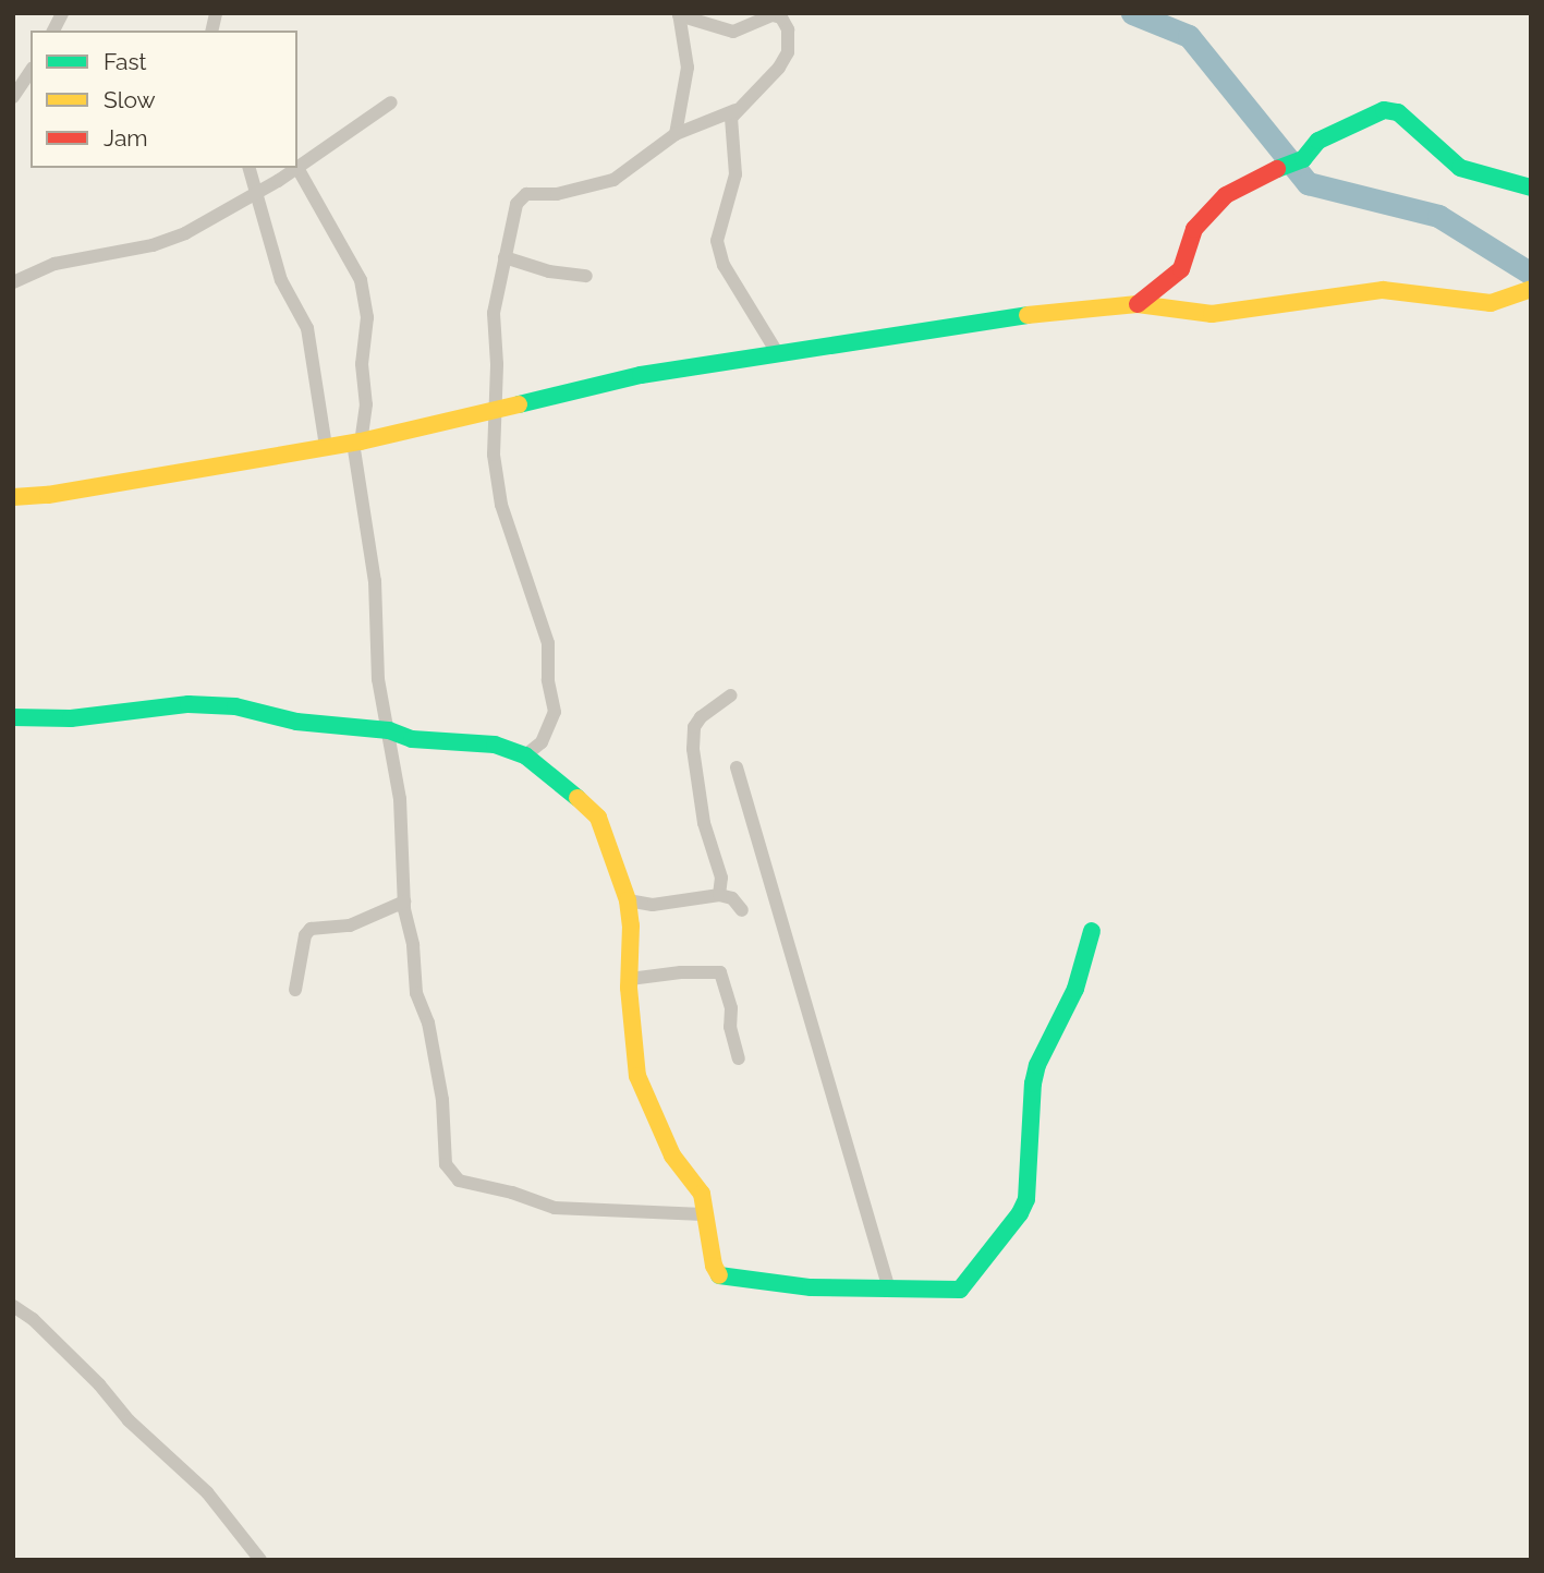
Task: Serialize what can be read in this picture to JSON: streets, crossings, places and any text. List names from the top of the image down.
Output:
{
  "legend": ["Fast", "Slow", "Jam"]
}
